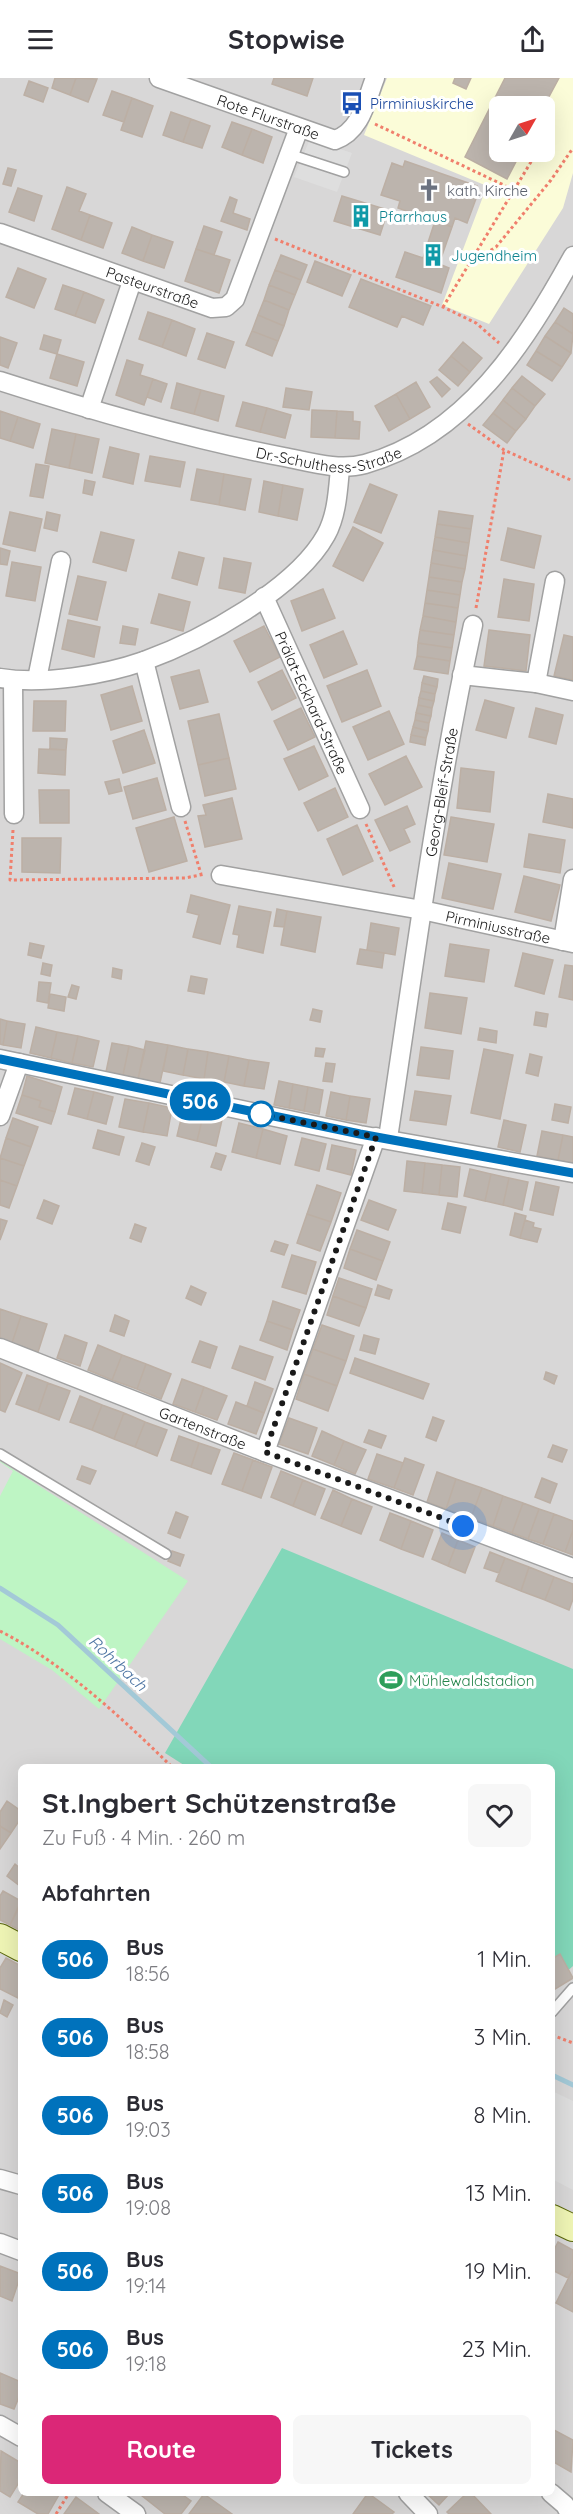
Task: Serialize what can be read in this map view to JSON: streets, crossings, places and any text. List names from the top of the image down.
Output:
{
  "streets": {
    "street": [
      "Rote Flurstraße",
      "Pasteurstraße",
      "Dr.-Schulthess-Straße",
      "Prälat-Eckhard-Straße",
      "Georg-Bleif-Straße",
      "Pirminiusstraße",
      "Gartenstraße"
    ]
  },
  "crossings": [
    ["Rote Flurstraße", "Pasteurstraße"],
    ["Georg-Bleif-Straße", "Pirminiusstraße"],
    ["Georg-Bleif-Straße", "Gartenstraße"]
  ],
  "water": ["Rohrbach"],
  "places": {
    "bus stop": ["Pirminiuskirche"],
    "church": ["kath. Kirche"],
    "building": ["Pfarrhaus", "Jugendheim"],
    "sports": ["Mühlewaldstadion"]
  },
  "lines": ["bus line 506"],
  "north": "top right",
  "page": {
    "header": "Stopwise",
    "on_map": "506",
    "heading": [
      ["St.Ingbert Schützenstraße", "Zu Fuß · 4 Min. · 260 m"],
      "Abfahrten"
    ],
    "list": [
      {
        "mark": "506",
        "name": "Bus",
        "note": "18:56",
        "value": "1 Min."
      },
      {
        "mark": "506",
        "name": "Bus",
        "note": "18:58",
        "value": "3 Min."
      },
      {
        "mark": "506",
        "name": "Bus",
        "note": "19:03",
        "value": "8 Min."
      },
      {
        "mark": "506",
        "name": "Bus",
        "note": "19:08",
        "value": "13 Min."
      },
      {
        "mark": "506",
        "name": "Bus",
        "note": "19:14",
        "value": "19 Min."
      },
      {
        "mark": "506",
        "name": "Bus",
        "note": "19:18",
        "value": "23 Min."
      }
    ],
    "buttons": ["Route", "Tickets"]
  }
}
